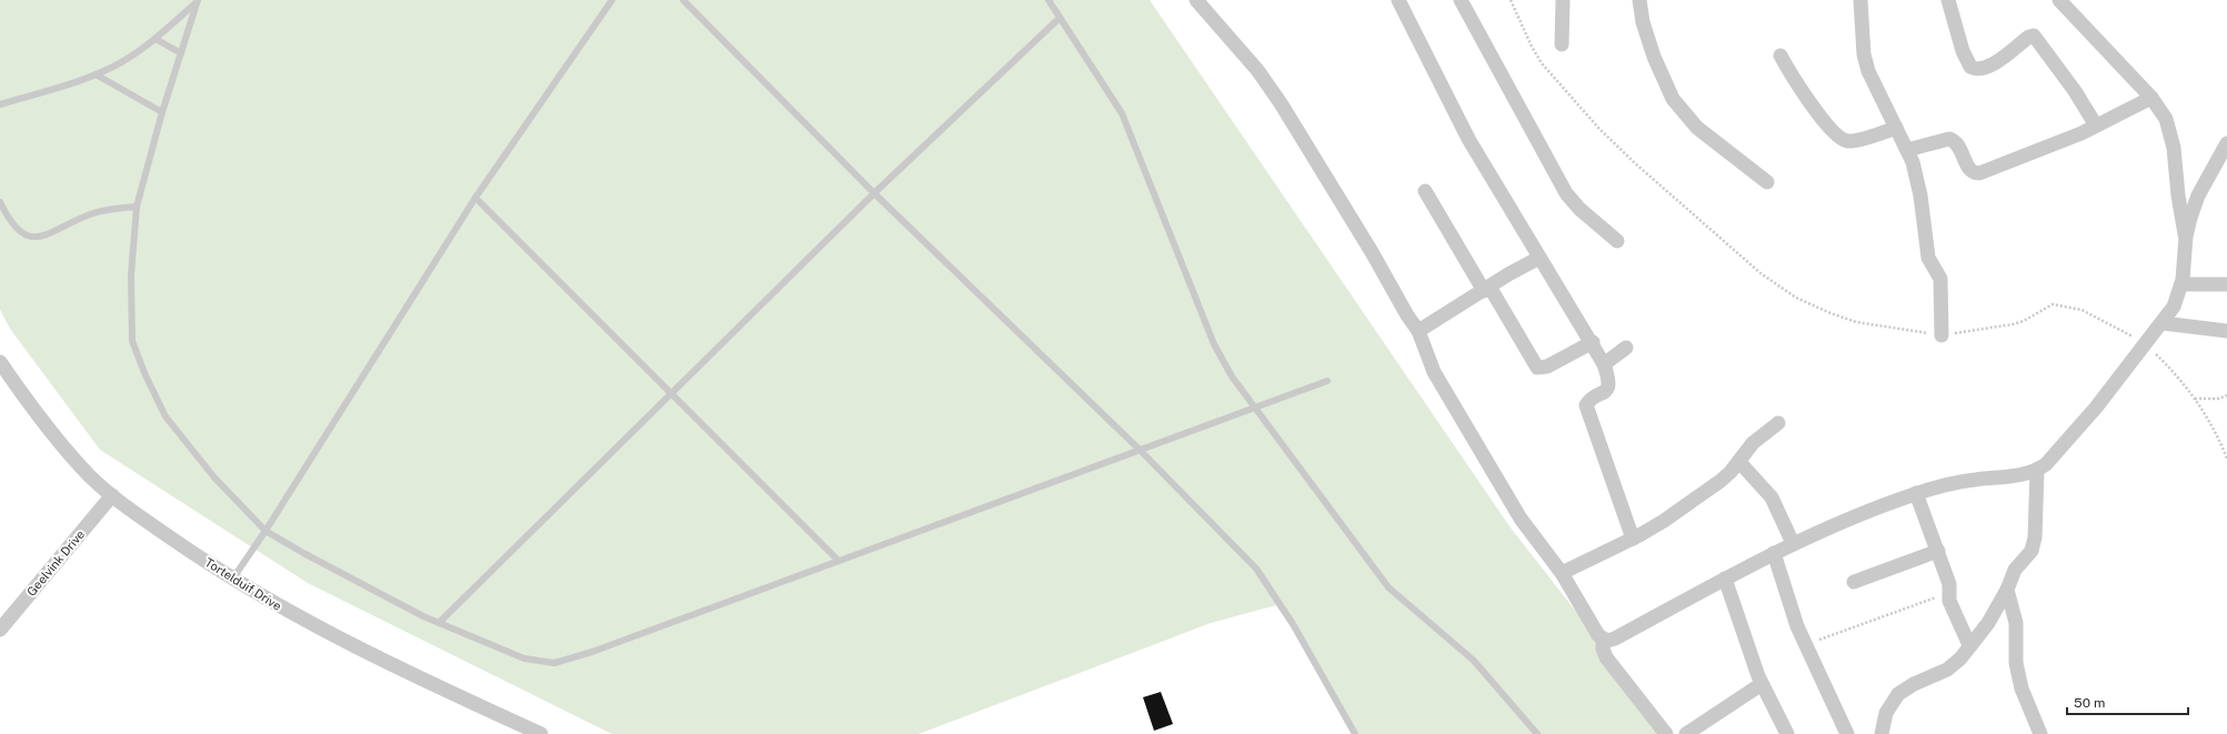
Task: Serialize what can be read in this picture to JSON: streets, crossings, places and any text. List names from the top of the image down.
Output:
{
  "streets": {
    "street": ["Geelvink Drive", "Tortelduif Drive"]
  },
  "crossings": [
    ["Geelvink Drive", "Tortelduif Drive"]
  ],
  "scale_bar": "50 m"
}
